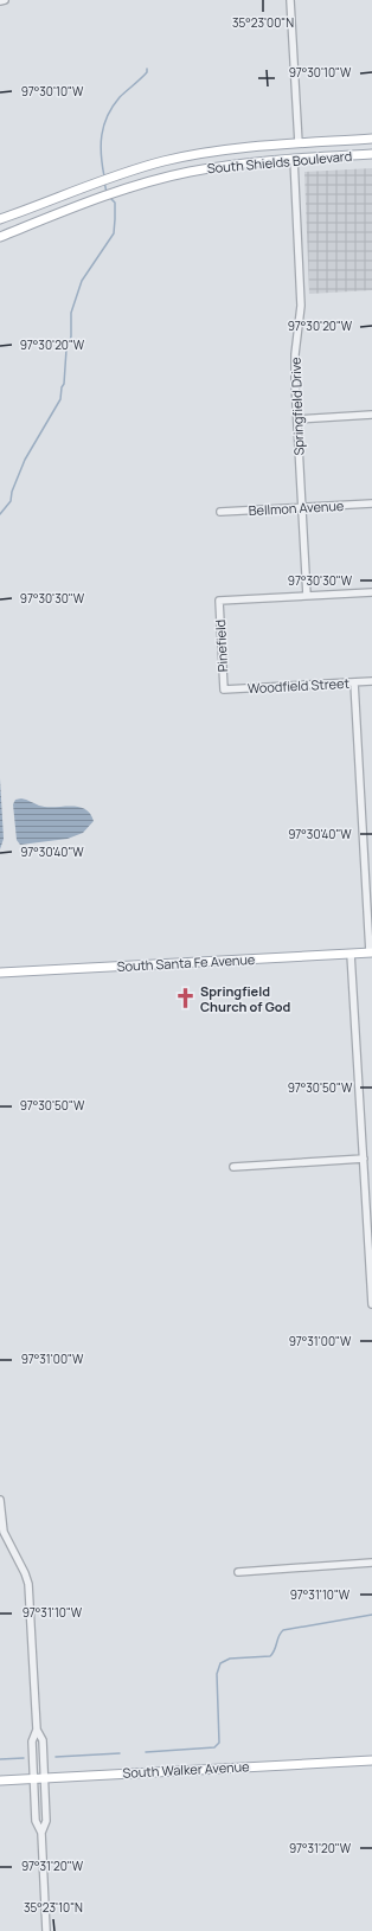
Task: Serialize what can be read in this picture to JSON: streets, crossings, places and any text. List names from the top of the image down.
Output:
{
  "streets": {
    "main road": ["South Shields Boulevard", "South Santa Fe Avenue", "South Walker Avenue"],
    "street": [
      "Springfield Drive",
      "Bellmon Avenue",
      "Pinefield",
      "Woodfield Street"
    ]
  },
  "crossings": [
    ["South Shields Boulevard", "Springfield Drive"],
    ["Springfield Drive", "Bellmon Avenue"],
    ["Springfield Drive", "Pinefield"],
    ["Pinefield", "Woodfield Street"]
  ],
  "places": {
    "church": ["Springfield Church of God"]
  },
  "coordinates": [
    "35°23'00\"N",
    "97°30'10\"W",
    "97°30'20\"W",
    "97°30'30\"W",
    "97°30'40\"W",
    "97°30'50\"W",
    "97°31'00\"W",
    "97°31'10\"W",
    "97°31'20\"W",
    "35°23'10\"N"
  ]
}
